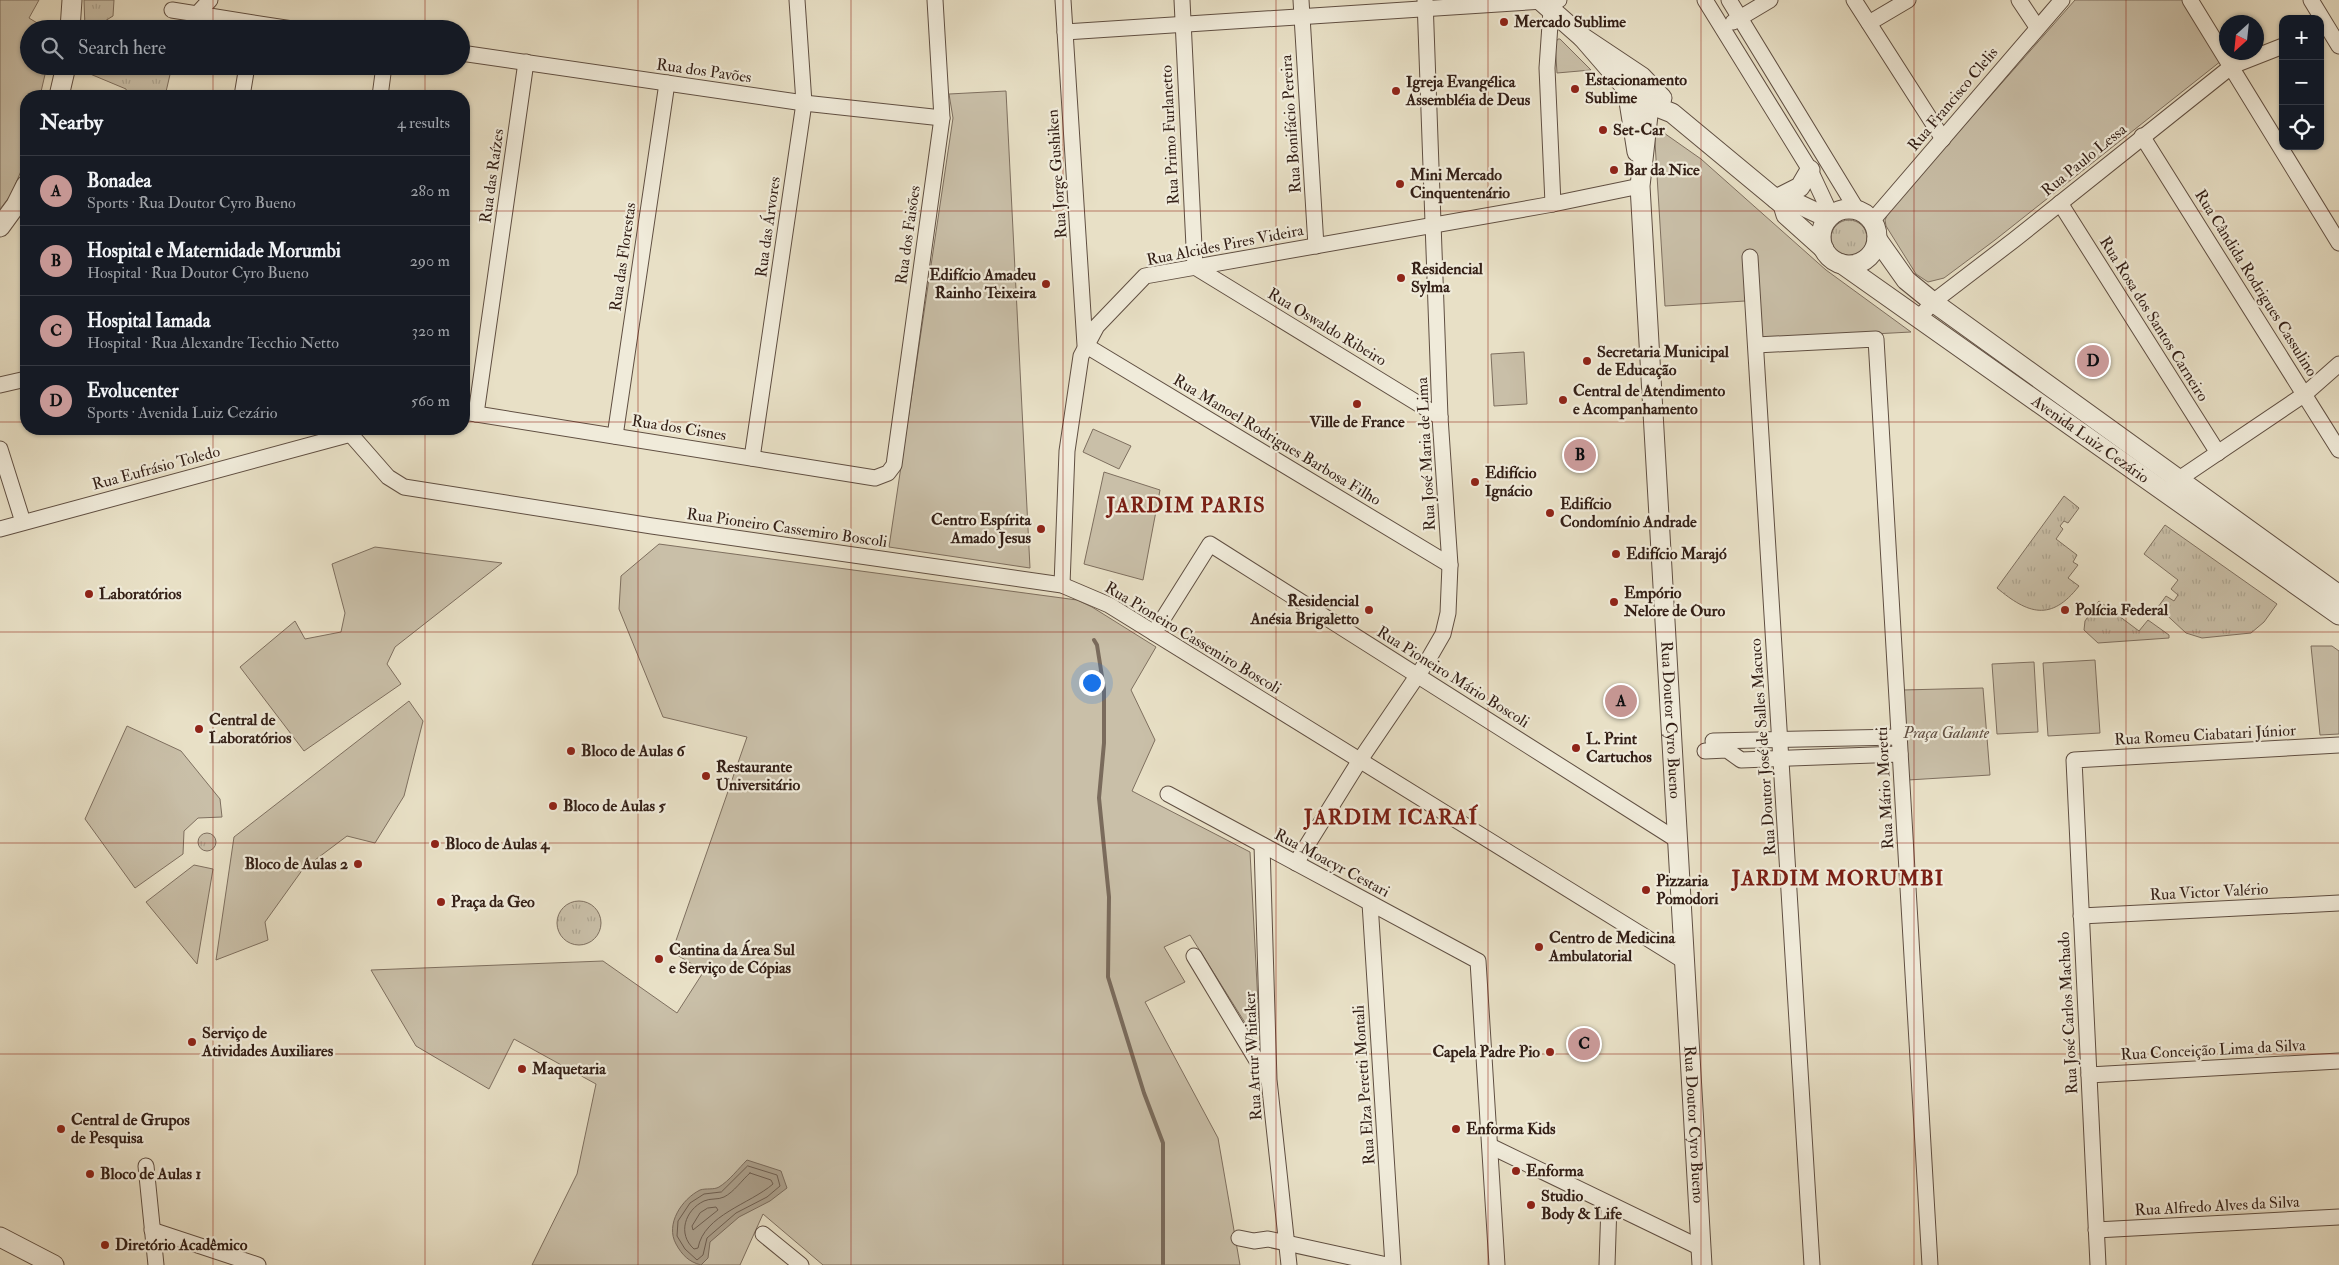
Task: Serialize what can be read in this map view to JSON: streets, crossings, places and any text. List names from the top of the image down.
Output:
{
  "streets": {
    "street": [
      "Rua dos Pavões",
      "Rua Francisco Clelis",
      "Rua Bonifácio Pereira",
      "Rua Primo Furlanetto",
      "Rua Paulo Lessa",
      "Rua Jorge Gushiken",
      "Rua das Raízes",
      "Rua das Árvores",
      "Rua dos Faisões",
      "Rua Alcides Pires Videira",
      "Rua das Florestas",
      "Rua Cândida Rodrigues Cassulino",
      "Rua Rosa dos Santos Carneiro",
      "Rua Oswaldo Ribeiro",
      "Rua dos Cisnes",
      "Rua Manoel Rodrigues Barbosa Filho",
      "Avenida Luiz Cezário",
      "Rua José Maria de Lima",
      "Rua Eufrásio Toledo",
      "Rua Pioneiro Cassemiro Boscoli",
      "Rua Pioneiro Mário Boscoli",
      "Rua Doutor Cyro Bueno",
      "Rua Romeu Ciabatari Júnior",
      "Rua Doutor José de Salles Macuco",
      "Rua Mário Moretti",
      "Rua Moacyr Cestari",
      "Rua Victor Valério",
      "Rua José Carlos Machado",
      "Rua Conceição Lima da Silva",
      "Rua Artur Whitaker",
      "Rua Elza Peretti Montali",
      "Rua Alfredo Alves da Silva"
    ]
  },
  "crossings": [
    ["Rua dos Pavões", "Rua das Raízes"],
    ["Rua dos Pavões", "Rua das Árvores"],
    ["Rua dos Pavões", "Rua dos Faisões"],
    ["Rua dos Pavões", "Rua das Florestas"],
    ["Rua Francisco Clelis", "Avenida Luiz Cezário"],
    ["Rua Bonifácio Pereira", "Rua Alcides Pires Videira"],
    ["Rua Primo Furlanetto", "Rua Alcides Pires Videira"],
    ["Rua Primo Furlanetto", "Rua Oswaldo Ribeiro"],
    ["Rua Paulo Lessa", "Rua Cândida Rodrigues Cassulino"],
    ["Rua Paulo Lessa", "Rua Rosa dos Santos Carneiro"],
    ["Rua Paulo Lessa", "Avenida Luiz Cezário"],
    ["Rua Jorge Gushiken", "Rua Alcides Pires Videira"],
    ["Rua Jorge Gushiken", "Rua Manoel Rodrigues Barbosa Filho"],
    ["Rua das Raízes", "Rua dos Cisnes"],
    ["Rua das Árvores", "Rua dos Cisnes"],
    ["Rua dos Faisões", "Rua dos Cisnes"],
    ["Rua Alcides Pires Videira", "Rua Oswaldo Ribeiro"],
    ["Rua Alcides Pires Videira", "Rua Manoel Rodrigues Barbosa Filho"],
    ["Rua Alcides Pires Videira", "Rua José Maria de Lima"],
    ["Rua Alcides Pires Videira", "Rua Pioneiro Cassemiro Boscoli"],
    ["Rua Alcides Pires Videira", "Rua Doutor Cyro Bueno"],
    ["Rua das Florestas", "Rua dos Cisnes"],
    ["Rua Oswaldo Ribeiro", "Rua José Maria de Lima"],
    ["Rua Manoel Rodrigues Barbosa Filho", "Rua José Maria de Lima"],
    ["Rua José Maria de Lima", "Rua Pioneiro Cassemiro Boscoli"],
    ["Rua José Maria de Lima", "Rua Pioneiro Mário Boscoli"],
    ["Rua José Maria de Lima", "Rua Moacyr Cestari"],
    ["Rua Pioneiro Cassemiro Boscoli", "Rua Pioneiro Mário Boscoli"],
    ["Rua Pioneiro Cassemiro Boscoli", "Rua Doutor Cyro Bueno"],
    ["Rua Pioneiro Mário Boscoli", "Rua Doutor Cyro Bueno"],
    ["Rua Romeu Ciabatari Júnior", "Rua José Carlos Machado"],
    ["Rua Doutor José de Salles Macuco", "Rua Mário Moretti"],
    ["Rua Moacyr Cestari", "Rua Artur Whitaker"],
    ["Rua Moacyr Cestari", "Rua Elza Peretti Montali"],
    ["Rua Victor Valério", "Rua José Carlos Machado"],
    ["Rua José Carlos Machado", "Rua Conceição Lima da Silva"],
    ["Rua José Carlos Machado", "Rua Alfredo Alves da Silva"]
  ],
  "districts": ["JARDIM PARIS", "JARDIM ICARAÍ", "JARDIM MORUMBI"],
  "parks": ["Praça Galante"],
  "places": [
    "Mercado Sublime",
    "Estacionamento Sublime",
    "Igreja Evangélica Assembléia de Deus",
    "Set-Car",
    "Bar da Nice",
    "Mini Mercado Cinquentenário",
    "Residencial Sylma",
    "Edifício Amadeu Rainho Teixeira",
    "Secretaria Municipal de Educação",
    "Central de Atendimento e Acompanhamento",
    "Ville de France",
    "Edifício Ignácio",
    "Edifício Condomínio Andrade",
    "Centro Espírita Amado Jesus",
    "Edifício Marajó",
    "Laboratórios",
    "Empório Nelore de Ouro",
    "Residencial Anésia Brigaletto",
    "Polícia Federal",
    "Central de Laboratórios",
    "L. Print Cartuchos",
    "Bloco de Aulas 6",
    "Restaurante Universitário",
    "Bloco de Aulas 5",
    "Bloco de Aulas 4",
    "Bloco de Aulas 2",
    "Pizzaria Pomodori",
    "Praça da Geo",
    "Centro de Medicina Ambulatorial",
    "Cantina da Área Sul e Serviço de Cópias",
    "Serviço de Atividades Auxiliares",
    "Capela Padre Pio",
    "Maquetaria",
    "Central de Grupos de Pesquisa",
    "Enforma Kids",
    "Enforma",
    "Bloco de Aulas 1",
    "Studio Body & Life",
    "Diretório Acadêmico"
  ],
  "north": "bottom left",
  "page": {
    "map_buttons": ["+", "−"],
    "search": "Search here",
    "heading": ["Nearby", "4 results"],
    "list": [
      {
        "mark": "A",
        "name": "Bonadea",
        "note": "Sports · Rua Doutor Cyro Bueno",
        "value": "280 m"
      },
      {
        "mark": "B",
        "name": "Hospital e Maternidade Morumbi",
        "note": "Hospital · Rua Doutor Cyro Bueno",
        "value": "290 m"
      },
      {
        "mark": "C",
        "name": "Hospital Iamada",
        "note": "Hospital · Rua Alexandre Tecchio Netto",
        "value": "320 m"
      },
      {
        "mark": "D",
        "name": "Evolucenter",
        "note": "Sports · Avenida Luiz Cezário",
        "value": "560 m"
      }
    ],
    "pins": [
      "D",
      "B",
      "A",
      "C"
    ]
  }
}
